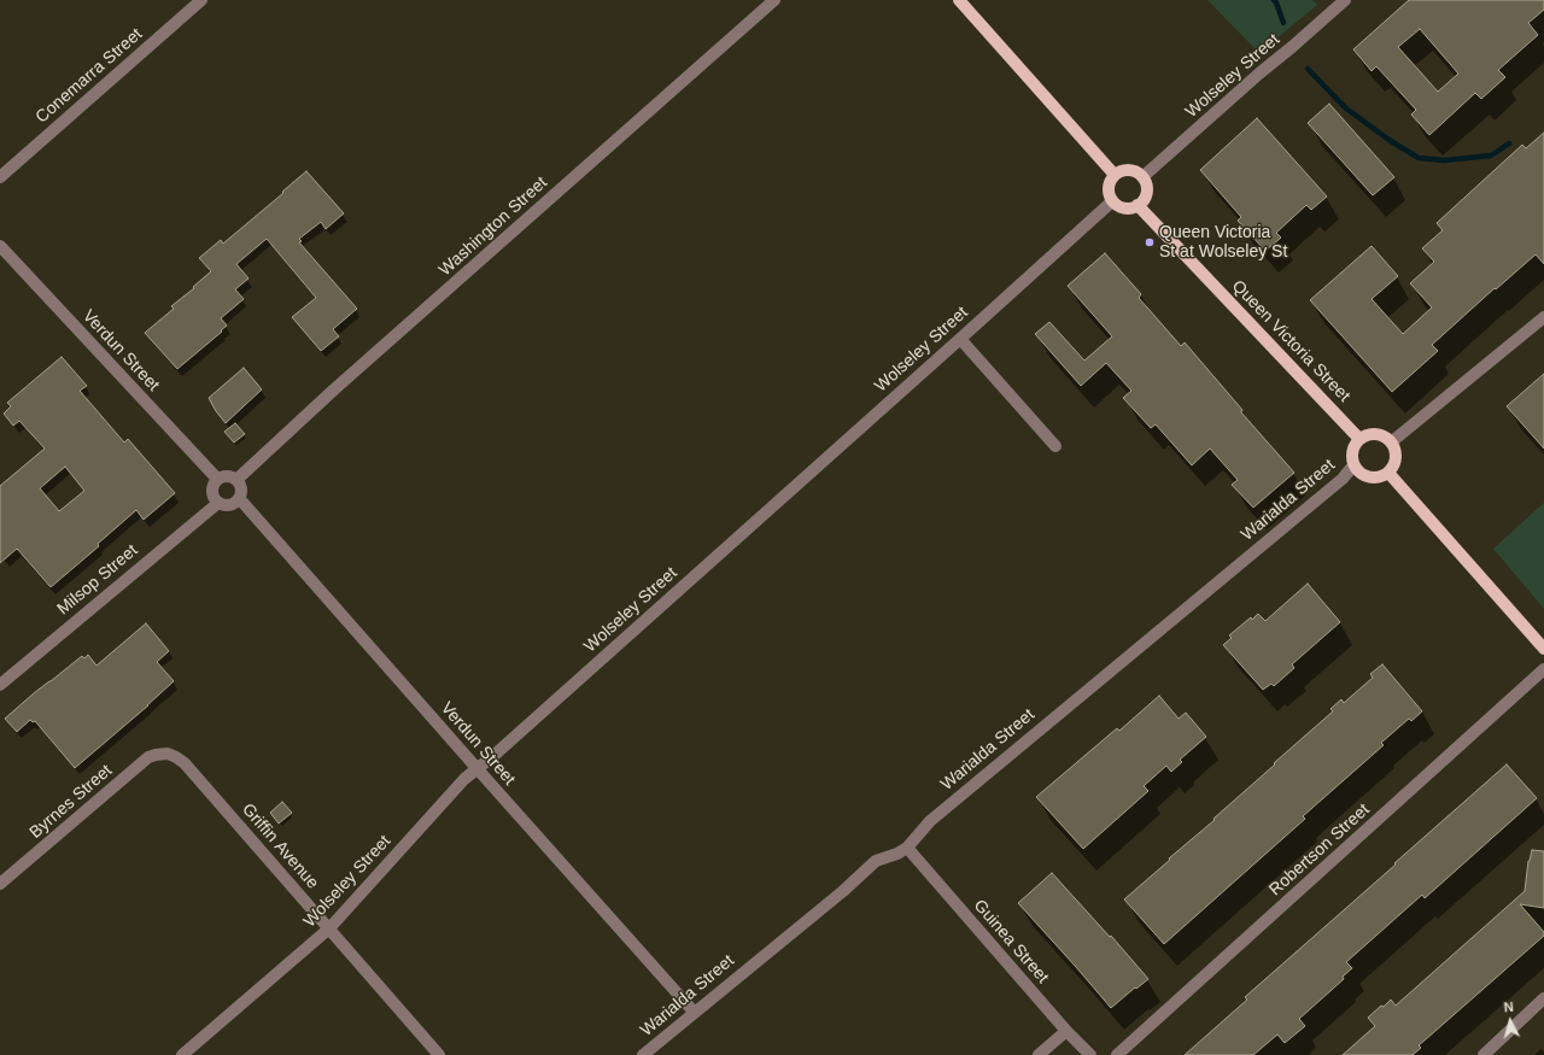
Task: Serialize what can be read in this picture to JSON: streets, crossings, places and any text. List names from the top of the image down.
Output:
{
  "streets": {
    "main road": ["Queen Victoria Street"],
    "street": [
      "Conemarra Street",
      "Wolseley Street",
      "Washington Street",
      "Verdun Street",
      "Warialda Street",
      "Milsop Street",
      "Byrnes Street",
      "Griffin Avenue",
      "Robertson Street",
      "Guinea Street"
    ]
  },
  "crossings": [
    ["Wolseley Street", "Queen Victoria Street"],
    ["Wolseley Street", "Verdun Street"],
    ["Wolseley Street", "Griffin Avenue"],
    ["Washington Street", "Verdun Street"],
    ["Washington Street", "Milsop Street"],
    ["Queen Victoria Street", "Warialda Street"],
    ["Verdun Street", "Warialda Street"],
    ["Verdun Street", "Milsop Street"],
    ["Warialda Street", "Guinea Street"],
    ["Byrnes Street", "Griffin Avenue"]
  ],
  "places": ["Queen Victoria St at Wolseley St"],
  "north": "top"
}
